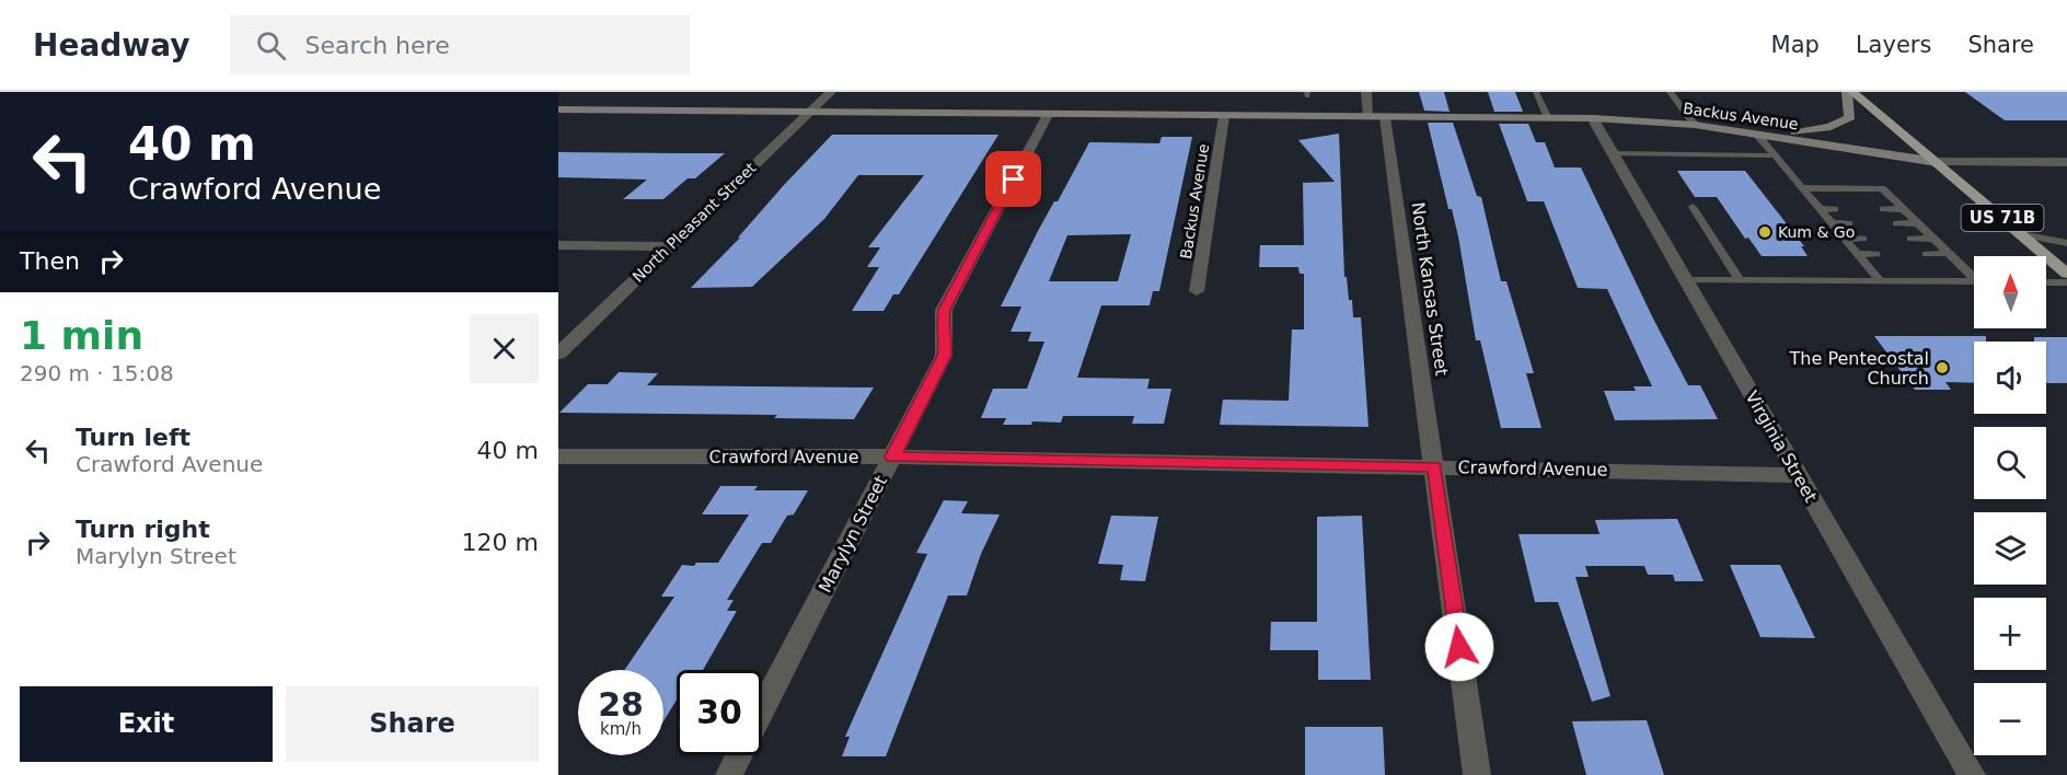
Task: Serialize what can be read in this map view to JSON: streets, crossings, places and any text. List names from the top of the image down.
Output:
{
  "streets": {
    "main road": ["US 71B"],
    "street": [
      "Backus Avenue",
      "North Pleasant Street",
      "North Kansas Street",
      "Virginia Street",
      "Crawford Avenue",
      "Marylyn Street"
    ]
  },
  "crossings": [
    ["Backus Avenue", "US 71B"],
    ["Backus Avenue", "North Pleasant Street"],
    ["Backus Avenue", "North Kansas Street"],
    ["Backus Avenue", "Virginia Street"],
    ["Backus Avenue", "Marylyn Street"],
    ["North Kansas Street", "Crawford Avenue"],
    ["Virginia Street", "Crawford Avenue"],
    ["Crawford Avenue", "Marylyn Street"]
  ],
  "places": ["Kum & Go", "The Pentecostal Church"],
  "north": "top",
  "page": {
    "header": "Headway",
    "search": "Search here",
    "nav": ["Map", "Layers", "Share"],
    "turn": ["40 m", "Crawford Avenue"],
    "then": "Then",
    "map_buttons": ["+", "−"],
    "heading": ["1 min", "290 m · 15:08"],
    "list": [
      {
        "name": "Turn left",
        "note": "Crawford Avenue",
        "value": "40 m"
      },
      {
        "name": "Turn right",
        "note": "Marylyn Street",
        "value": "120 m"
      }
    ],
    "speed": "28 km/h",
    "limit": "30",
    "buttons": ["Exit", "Share"]
  }
}
